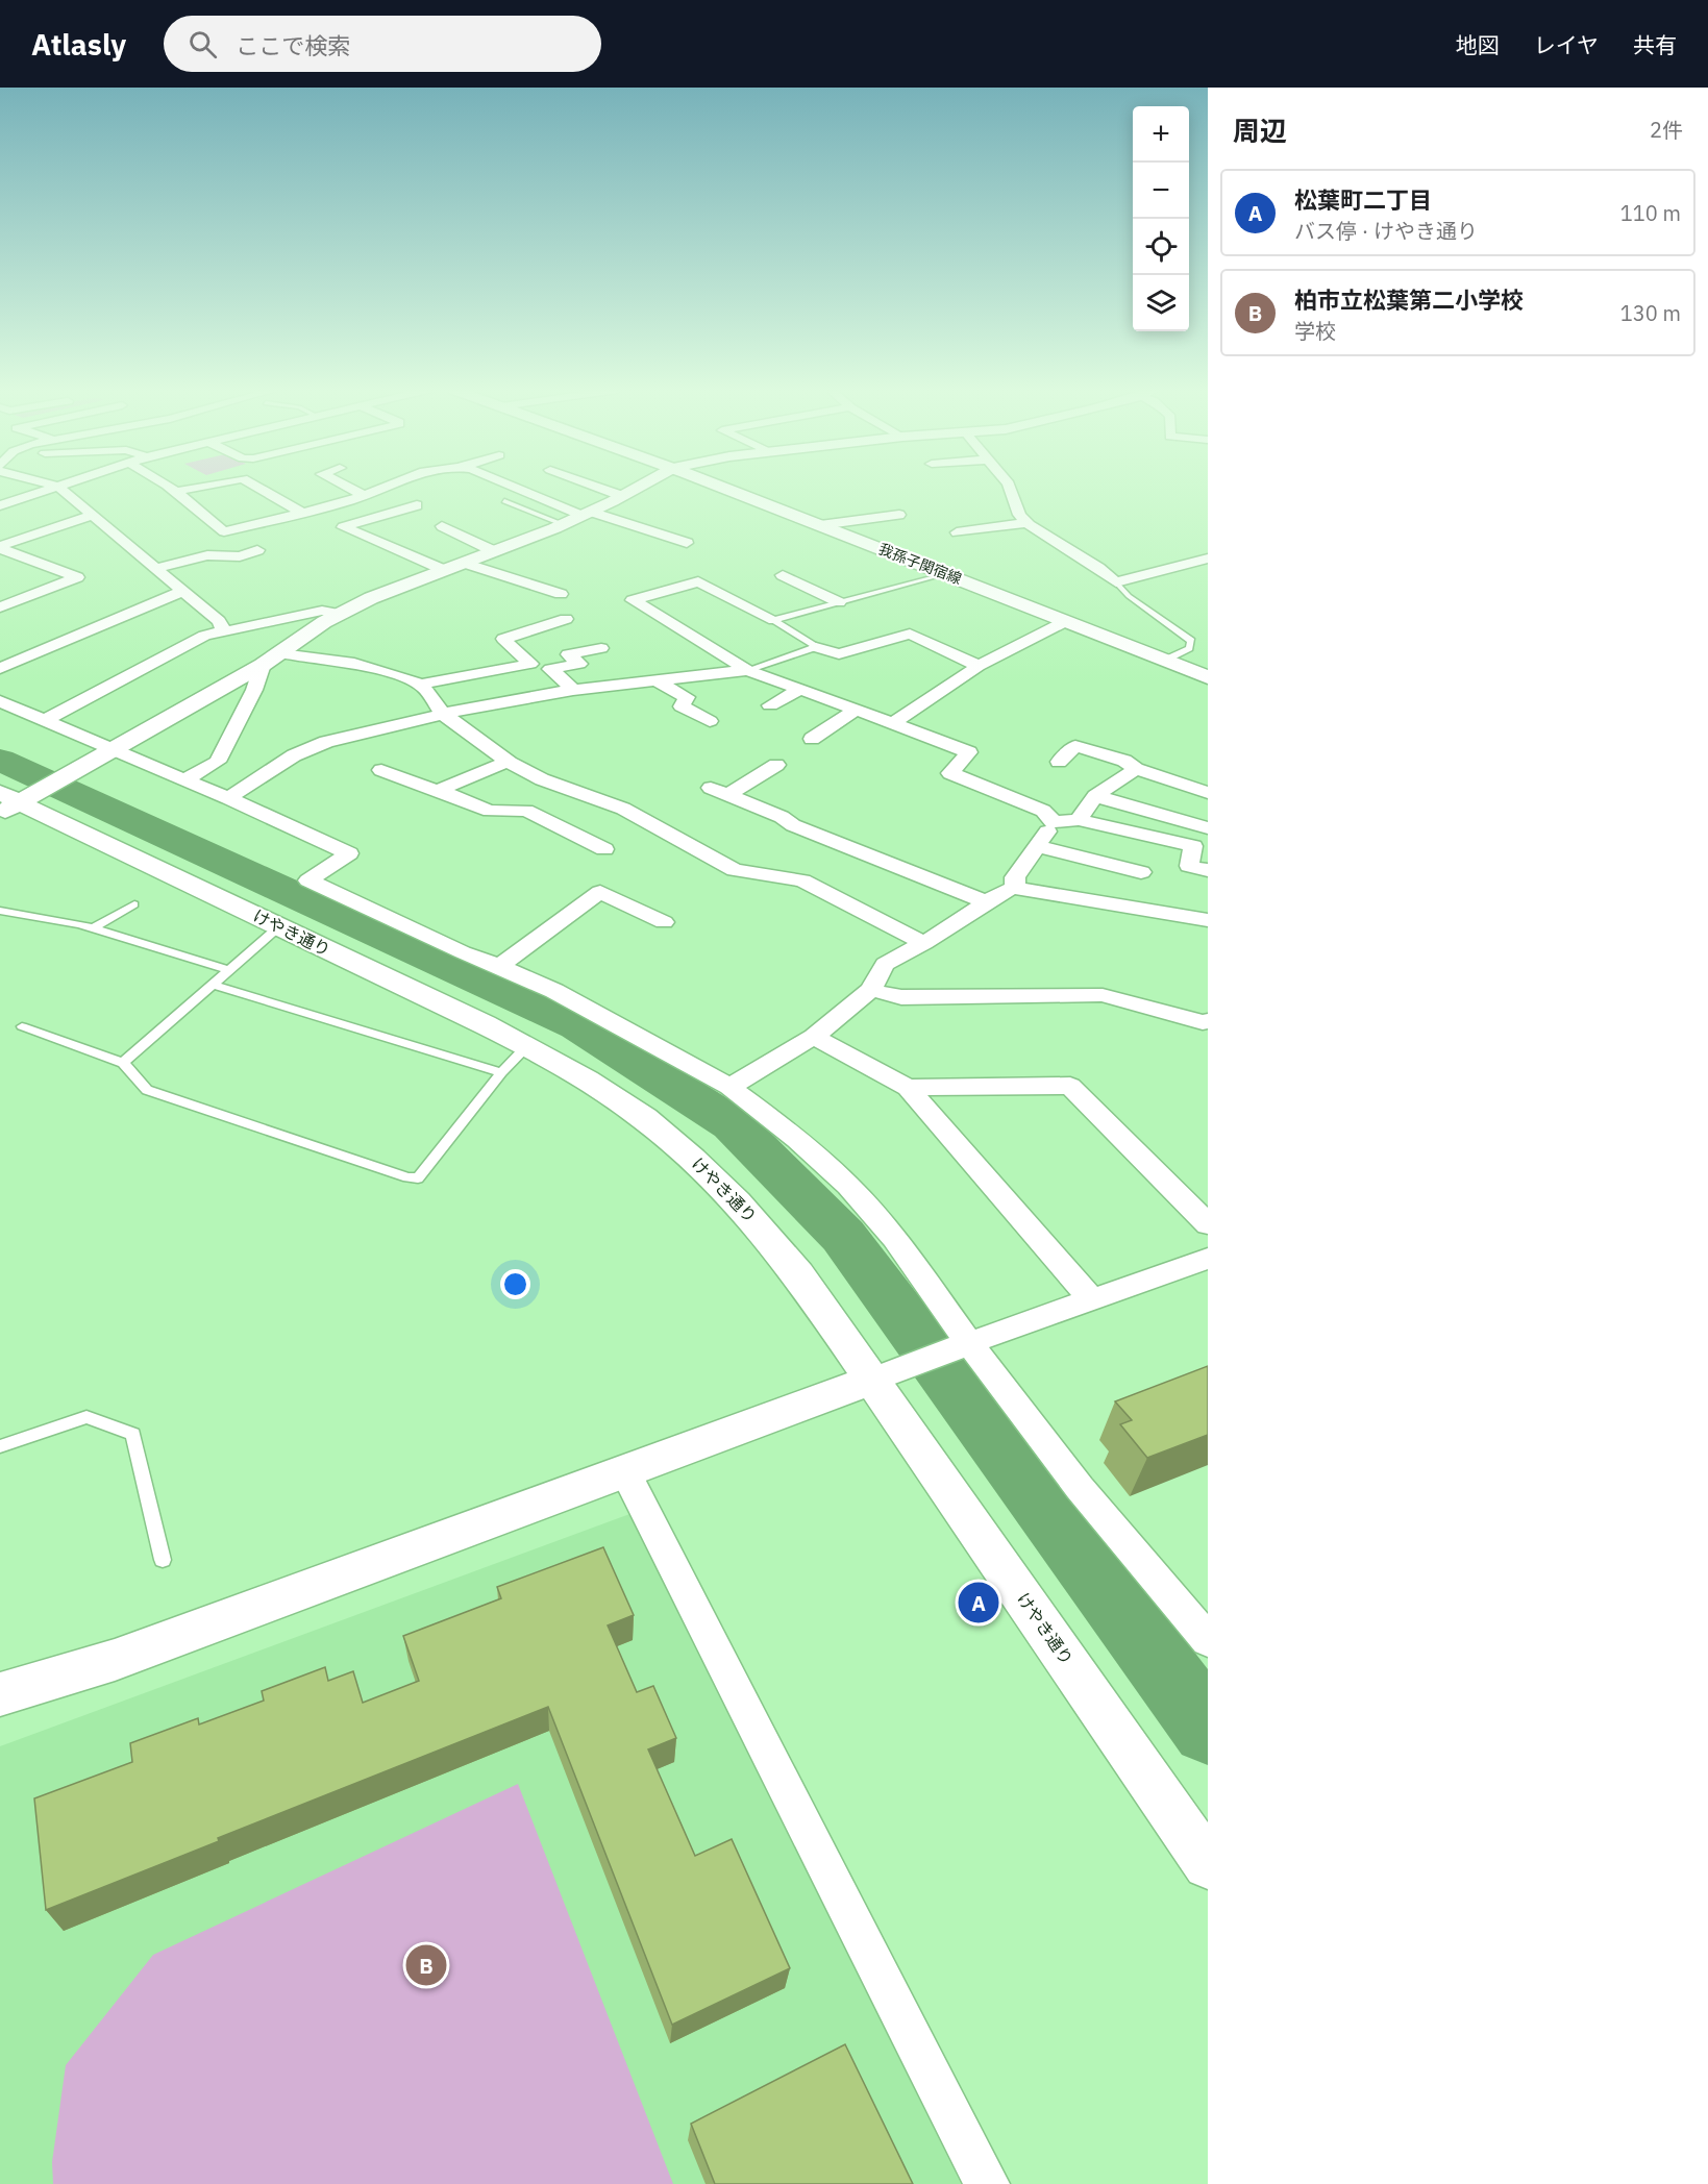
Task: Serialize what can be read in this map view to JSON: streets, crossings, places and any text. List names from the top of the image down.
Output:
{
  "streets": {
    "main road": ["我孫子関宿線"],
    "street": ["けやき通り"]
  },
  "page": {
    "header": "Atlasly",
    "search": "ここで検索",
    "nav": ["地図", "レイヤ", "共有"],
    "heading": ["周辺", "2件"],
    "map_buttons": ["+", "−"],
    "list": [
      {
        "mark": "A",
        "name": "松葉町二丁目",
        "note": "バス停 · けやき通り",
        "value": "110 m"
      },
      {
        "mark": "B",
        "name": "柏市立松葉第二小学校",
        "note": "学校",
        "value": "130 m"
      }
    ],
    "pins": ["A", "B"]
  }
}
